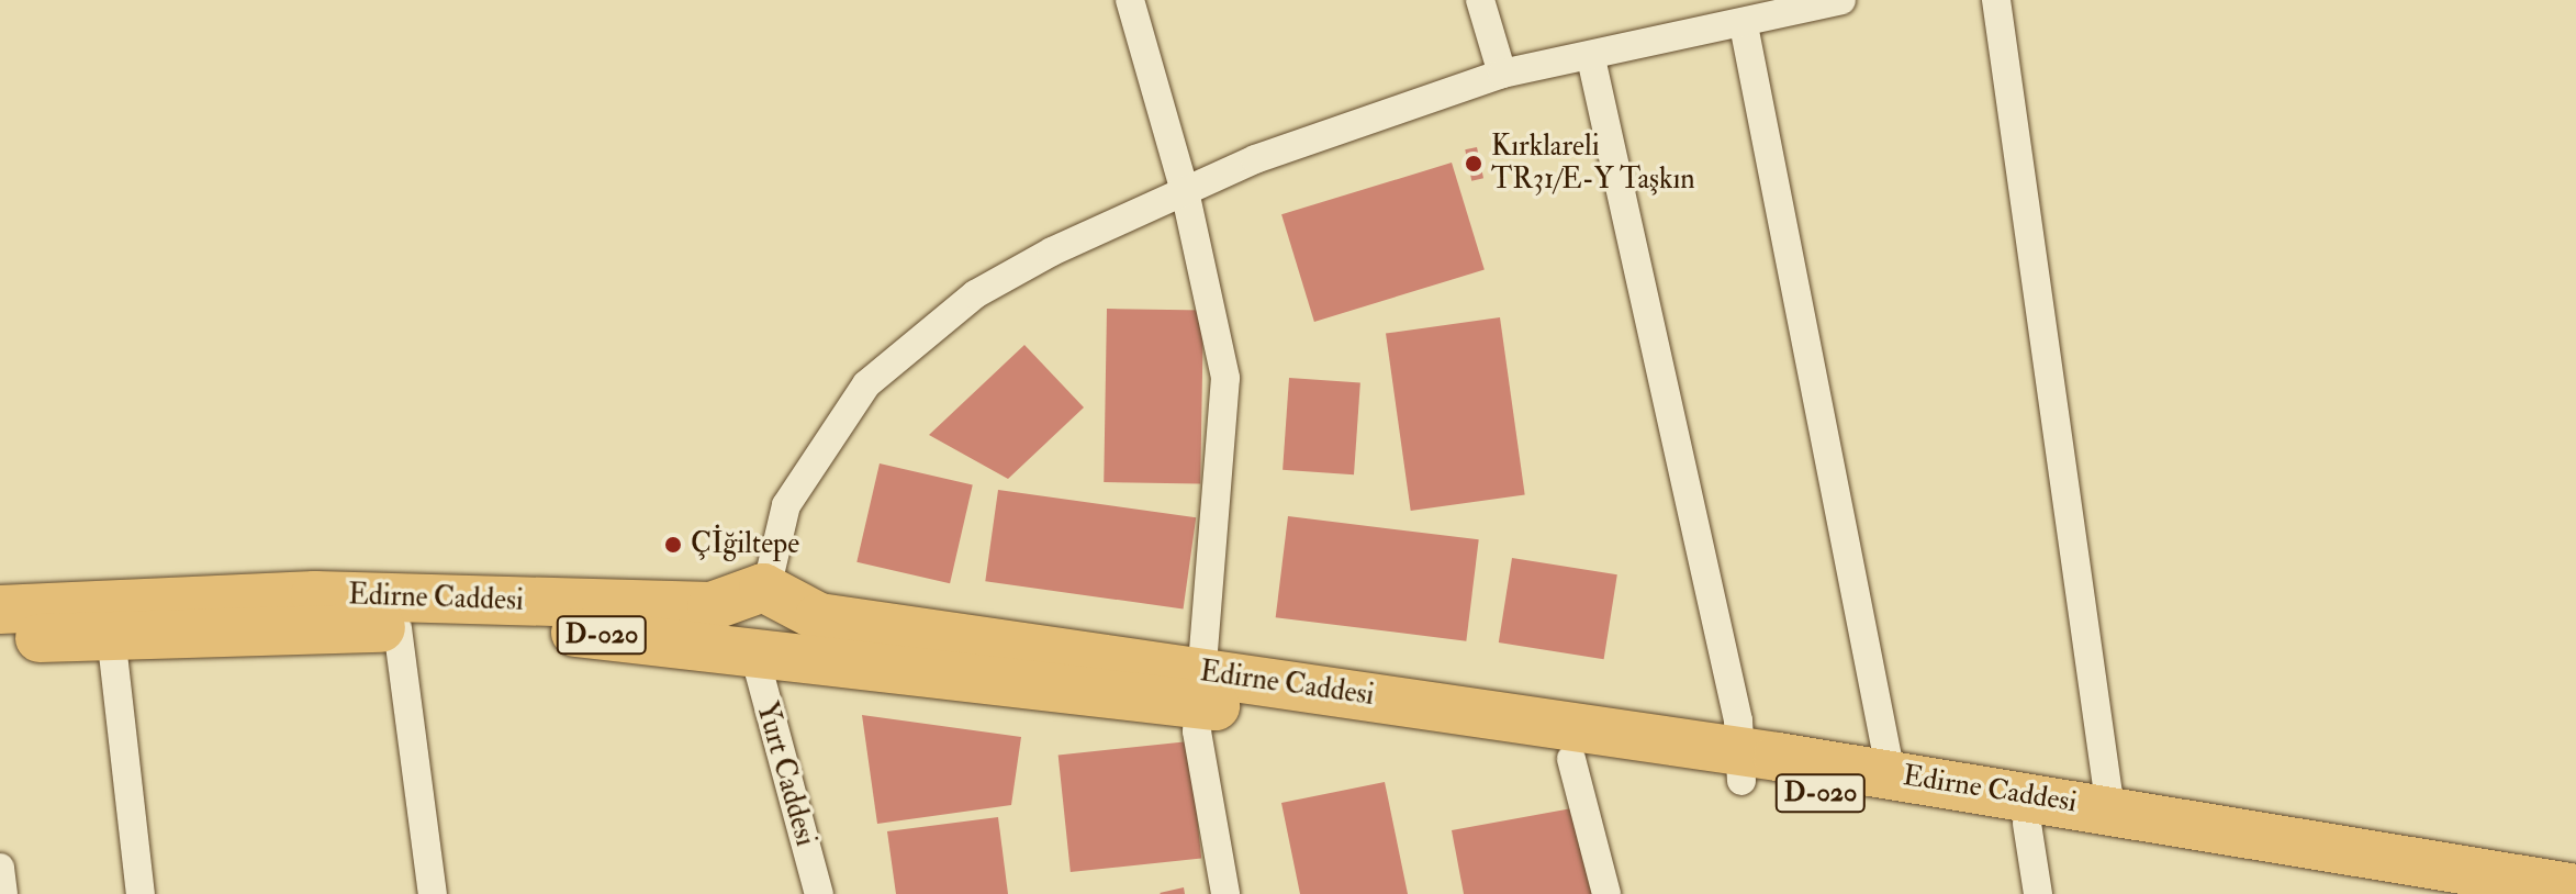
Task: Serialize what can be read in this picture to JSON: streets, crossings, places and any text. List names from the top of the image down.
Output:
{
  "streets": {
    "highway": ["Edirne Caddesi", "D-020"],
    "street": ["Yurt Caddesi"]
  },
  "crossings": [
    ["Edirne Caddesi", "Yurt Caddesi"]
  ],
  "places": ["Kırklareli TR31/E-Y Taşkın", "Çİğiltepe"]
}
